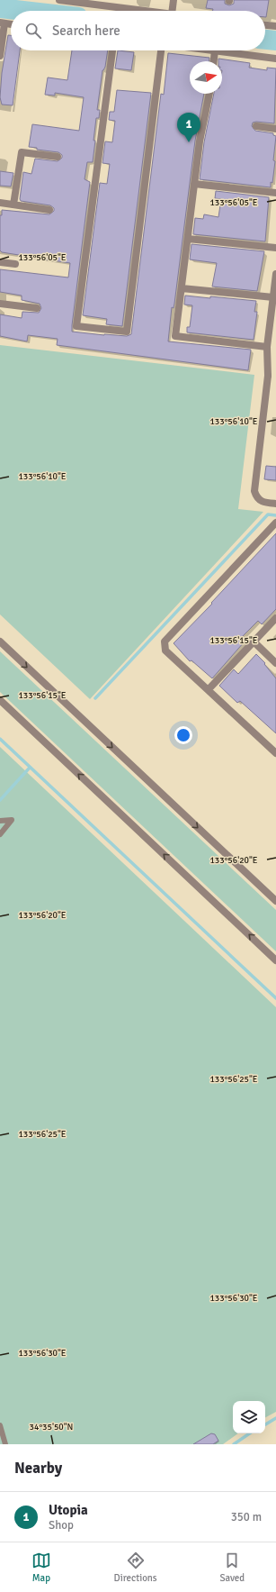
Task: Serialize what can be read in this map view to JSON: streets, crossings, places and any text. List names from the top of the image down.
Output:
{
  "north": "right",
  "page": {
    "search": "Search here",
    "pins": "1",
    "heading": "Nearby",
    "list": [
      {
        "mark": "1",
        "name": "Utopia",
        "note": "Shop",
        "value": "350 m"
      }
    ],
    "nav": ["Map", "Directions", "Saved"]
  },
  "coordinates": [
    "133°56'05\"E",
    "133°56'10\"E",
    "133°56'15\"E",
    "133°56'20\"E",
    "133°56'25\"E",
    "133°56'30\"E",
    "34°35'50\"N"
  ]
}
